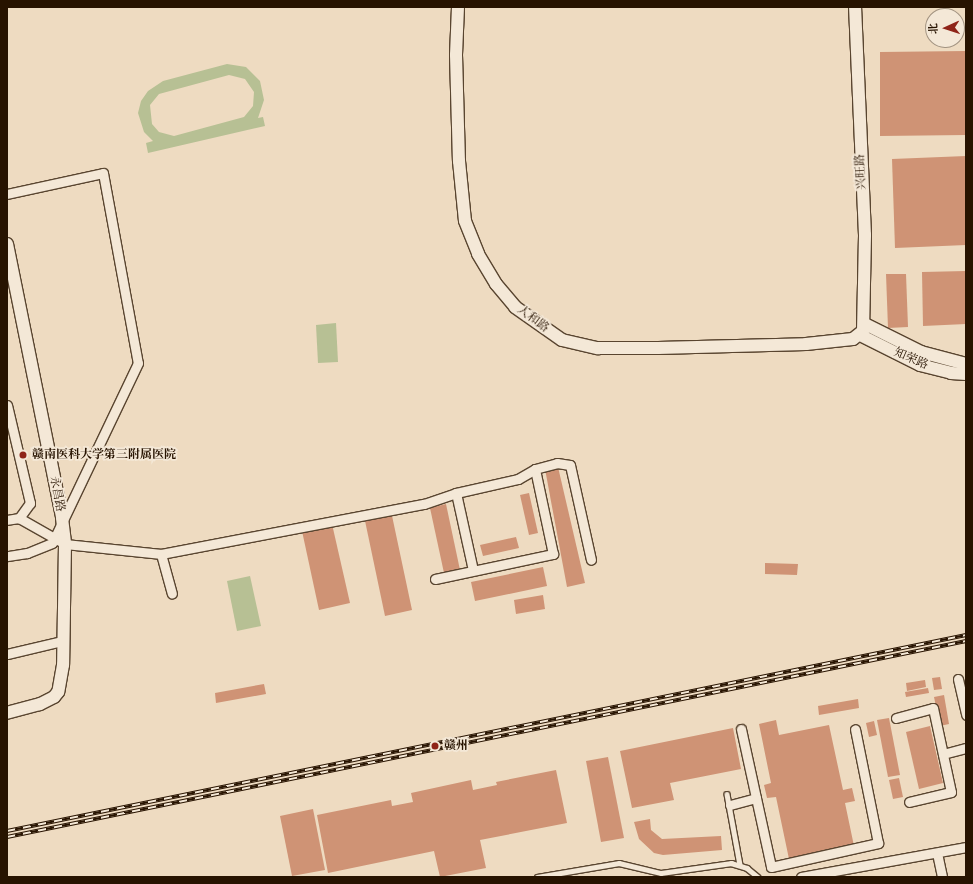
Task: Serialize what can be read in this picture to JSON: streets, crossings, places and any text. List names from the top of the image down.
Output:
{
  "streets": {
    "street": [
      "兴旺路",
      "人和路",
      "知荣路",
      "永昌路"
    ]
  },
  "crossings": [
    ["兴旺路", "人和路"],
    ["兴旺路", "知荣路"],
    ["人和路", "知荣路"]
  ],
  "places": ["赣南医科大学第三附属医院", "赣州"],
  "north": "left"
}
